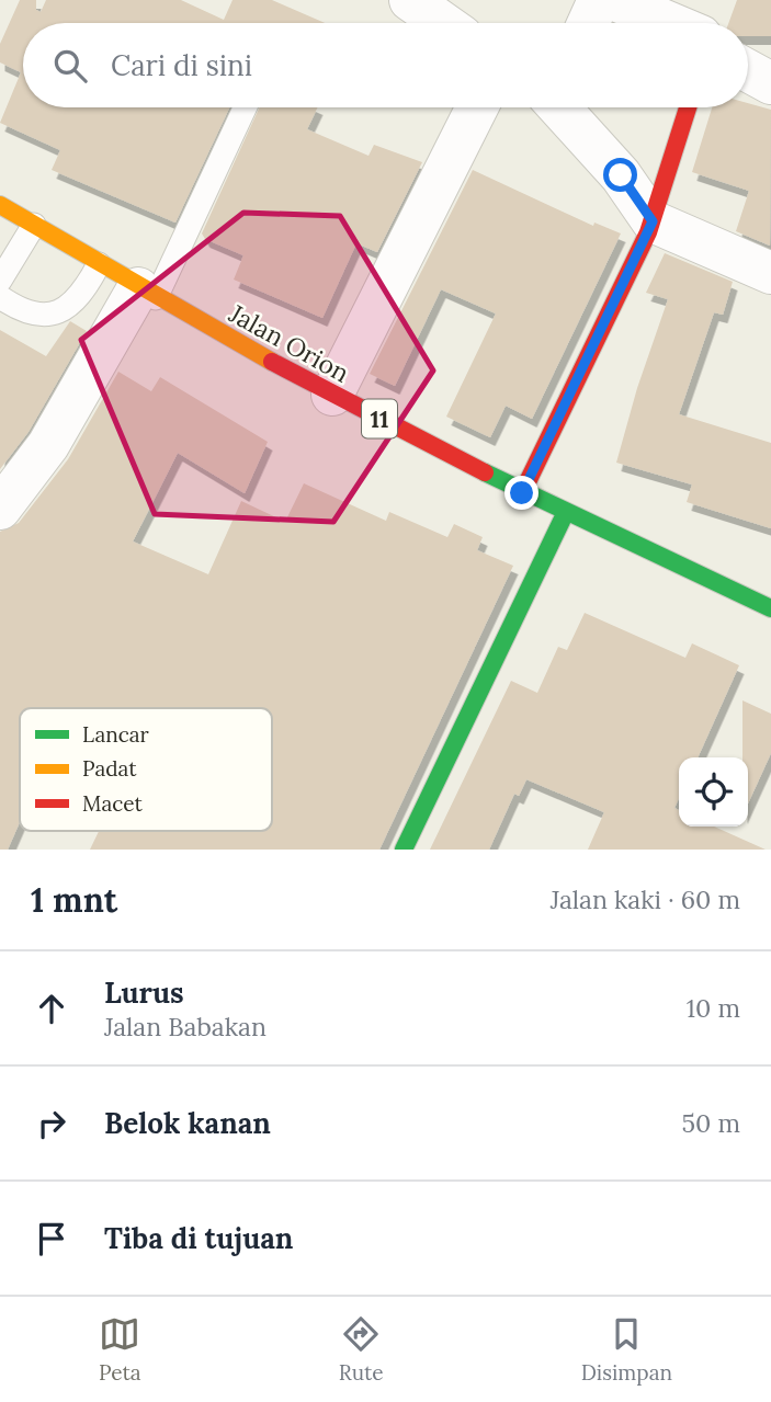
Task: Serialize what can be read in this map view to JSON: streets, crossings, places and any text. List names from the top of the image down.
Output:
{
  "streets": {
    "main road": ["Jalan Orion", "11"]
  },
  "legend": ["Lancar", "Padat", "Macet"],
  "page": {
    "search": "Cari di sini",
    "heading": ["1 mnt", "Jalan kaki · 60 m"],
    "list": [
      ["Lurus", "Jalan Babakan", "10 m"],
      ["Belok kanan", "50 m"],
      "Tiba di tujuan"
    ],
    "nav": ["Peta", "Rute", "Disimpan"]
  }
}
